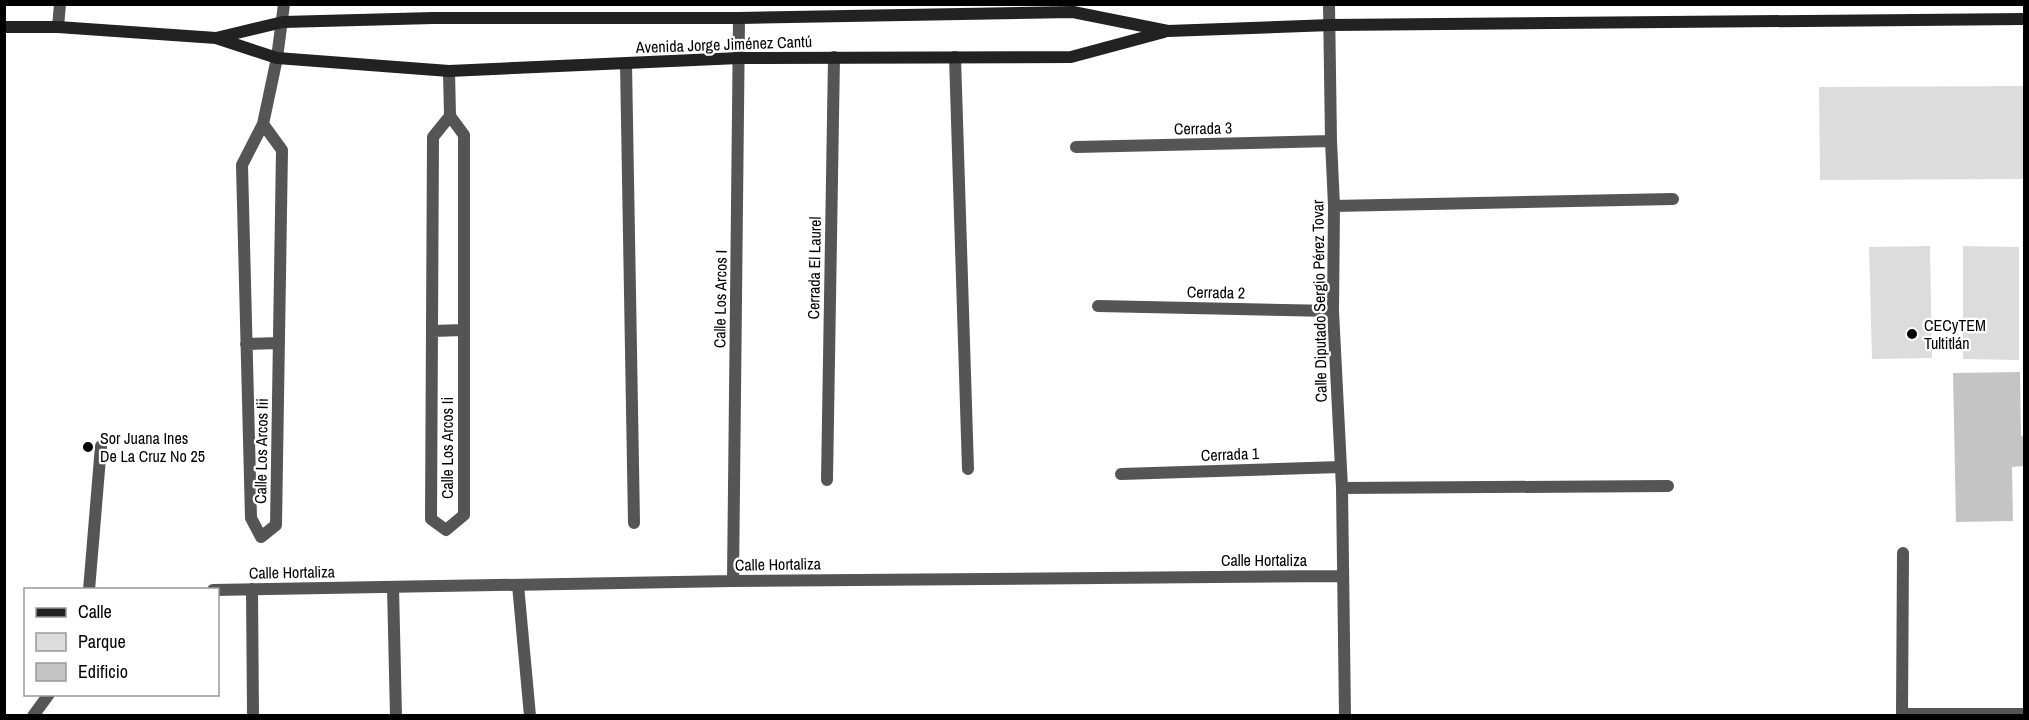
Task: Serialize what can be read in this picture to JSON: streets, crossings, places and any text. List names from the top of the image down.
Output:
{
  "streets": {
    "main road": ["Avenida Jorge Jiménez Cantú"],
    "street": [
      "Cerrada 3",
      "Cerrada El Laurel",
      "Cerrada 2",
      "Calle Los Arcos I",
      "Calle Diputado Sergio Pérez Tovar",
      "Calle Los Arcos Ii",
      "Calle Los Arcos Iii",
      "Cerrada 1",
      "Calle Hortaliza"
    ]
  },
  "crossings": [
    ["Avenida Jorge Jiménez Cantú", "Cerrada El Laurel"],
    ["Avenida Jorge Jiménez Cantú", "Calle Los Arcos I"],
    ["Avenida Jorge Jiménez Cantú", "Calle Los Arcos Ii"],
    ["Avenida Jorge Jiménez Cantú", "Calle Los Arcos Iii"],
    ["Cerrada 3", "Calle Diputado Sergio Pérez Tovar"],
    ["Cerrada 2", "Calle Diputado Sergio Pérez Tovar"],
    ["Calle Los Arcos I", "Calle Hortaliza"],
    ["Calle Diputado Sergio Pérez Tovar", "Cerrada 1"],
    ["Calle Diputado Sergio Pérez Tovar", "Calle Hortaliza"]
  ],
  "places": ["CECyTEM Tultitlán", "Sor Juana Ines De La Cruz No 25"],
  "legend": ["Calle", "Parque", "Edificio"]
}
